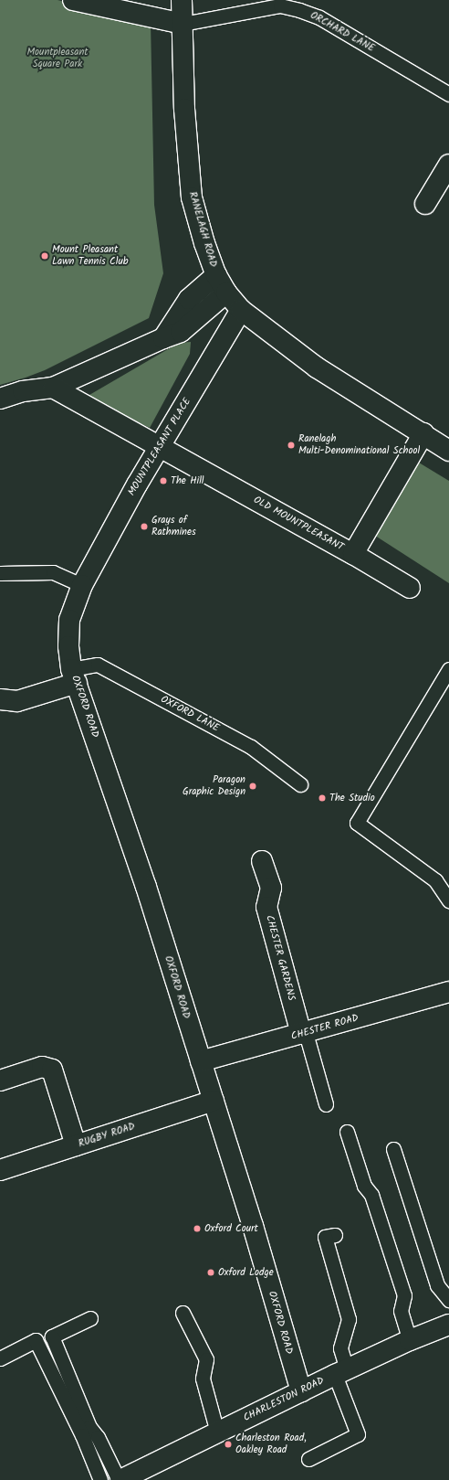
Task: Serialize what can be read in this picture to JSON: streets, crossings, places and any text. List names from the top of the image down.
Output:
{
  "streets": {
    "street": [
      "RANELAGH ROAD",
      "MOUNTPLEASANT PLACE",
      "OLD MOUNTPLEASANT",
      "OXFORD ROAD",
      "CHESTER GARDENS",
      "CHESTER ROAD",
      "RUGBY ROAD",
      "CHARLESTON ROAD"
    ],
    "lane": ["ORCHARD LANE", "OXFORD LANE"]
  },
  "crossings": [
    ["ORCHARD LANE", "RANELAGH ROAD"],
    ["RANELAGH ROAD", "MOUNTPLEASANT PLACE"],
    ["RANELAGH ROAD", "OLD MOUNTPLEASANT"],
    ["MOUNTPLEASANT PLACE", "OLD MOUNTPLEASANT"],
    ["MOUNTPLEASANT PLACE", "OXFORD ROAD"],
    ["OXFORD ROAD", "OXFORD LANE"],
    ["OXFORD ROAD", "CHESTER ROAD"],
    ["OXFORD ROAD", "RUGBY ROAD"],
    ["OXFORD ROAD", "CHARLESTON ROAD"],
    ["CHESTER GARDENS", "CHESTER ROAD"]
  ],
  "parks": ["Mountpleasant Square Park"],
  "places": [
    "Mount Pleasant Lawn Tennis Club",
    "Ranelagh Multi-Denominational School",
    "The Hill",
    "Grays of Rathmines",
    "Paragon Graphic Design",
    "The Studio",
    "Oxford Court",
    "Oxford Lodge",
    "Charleston Road, Oakley Road"
  ]
}
